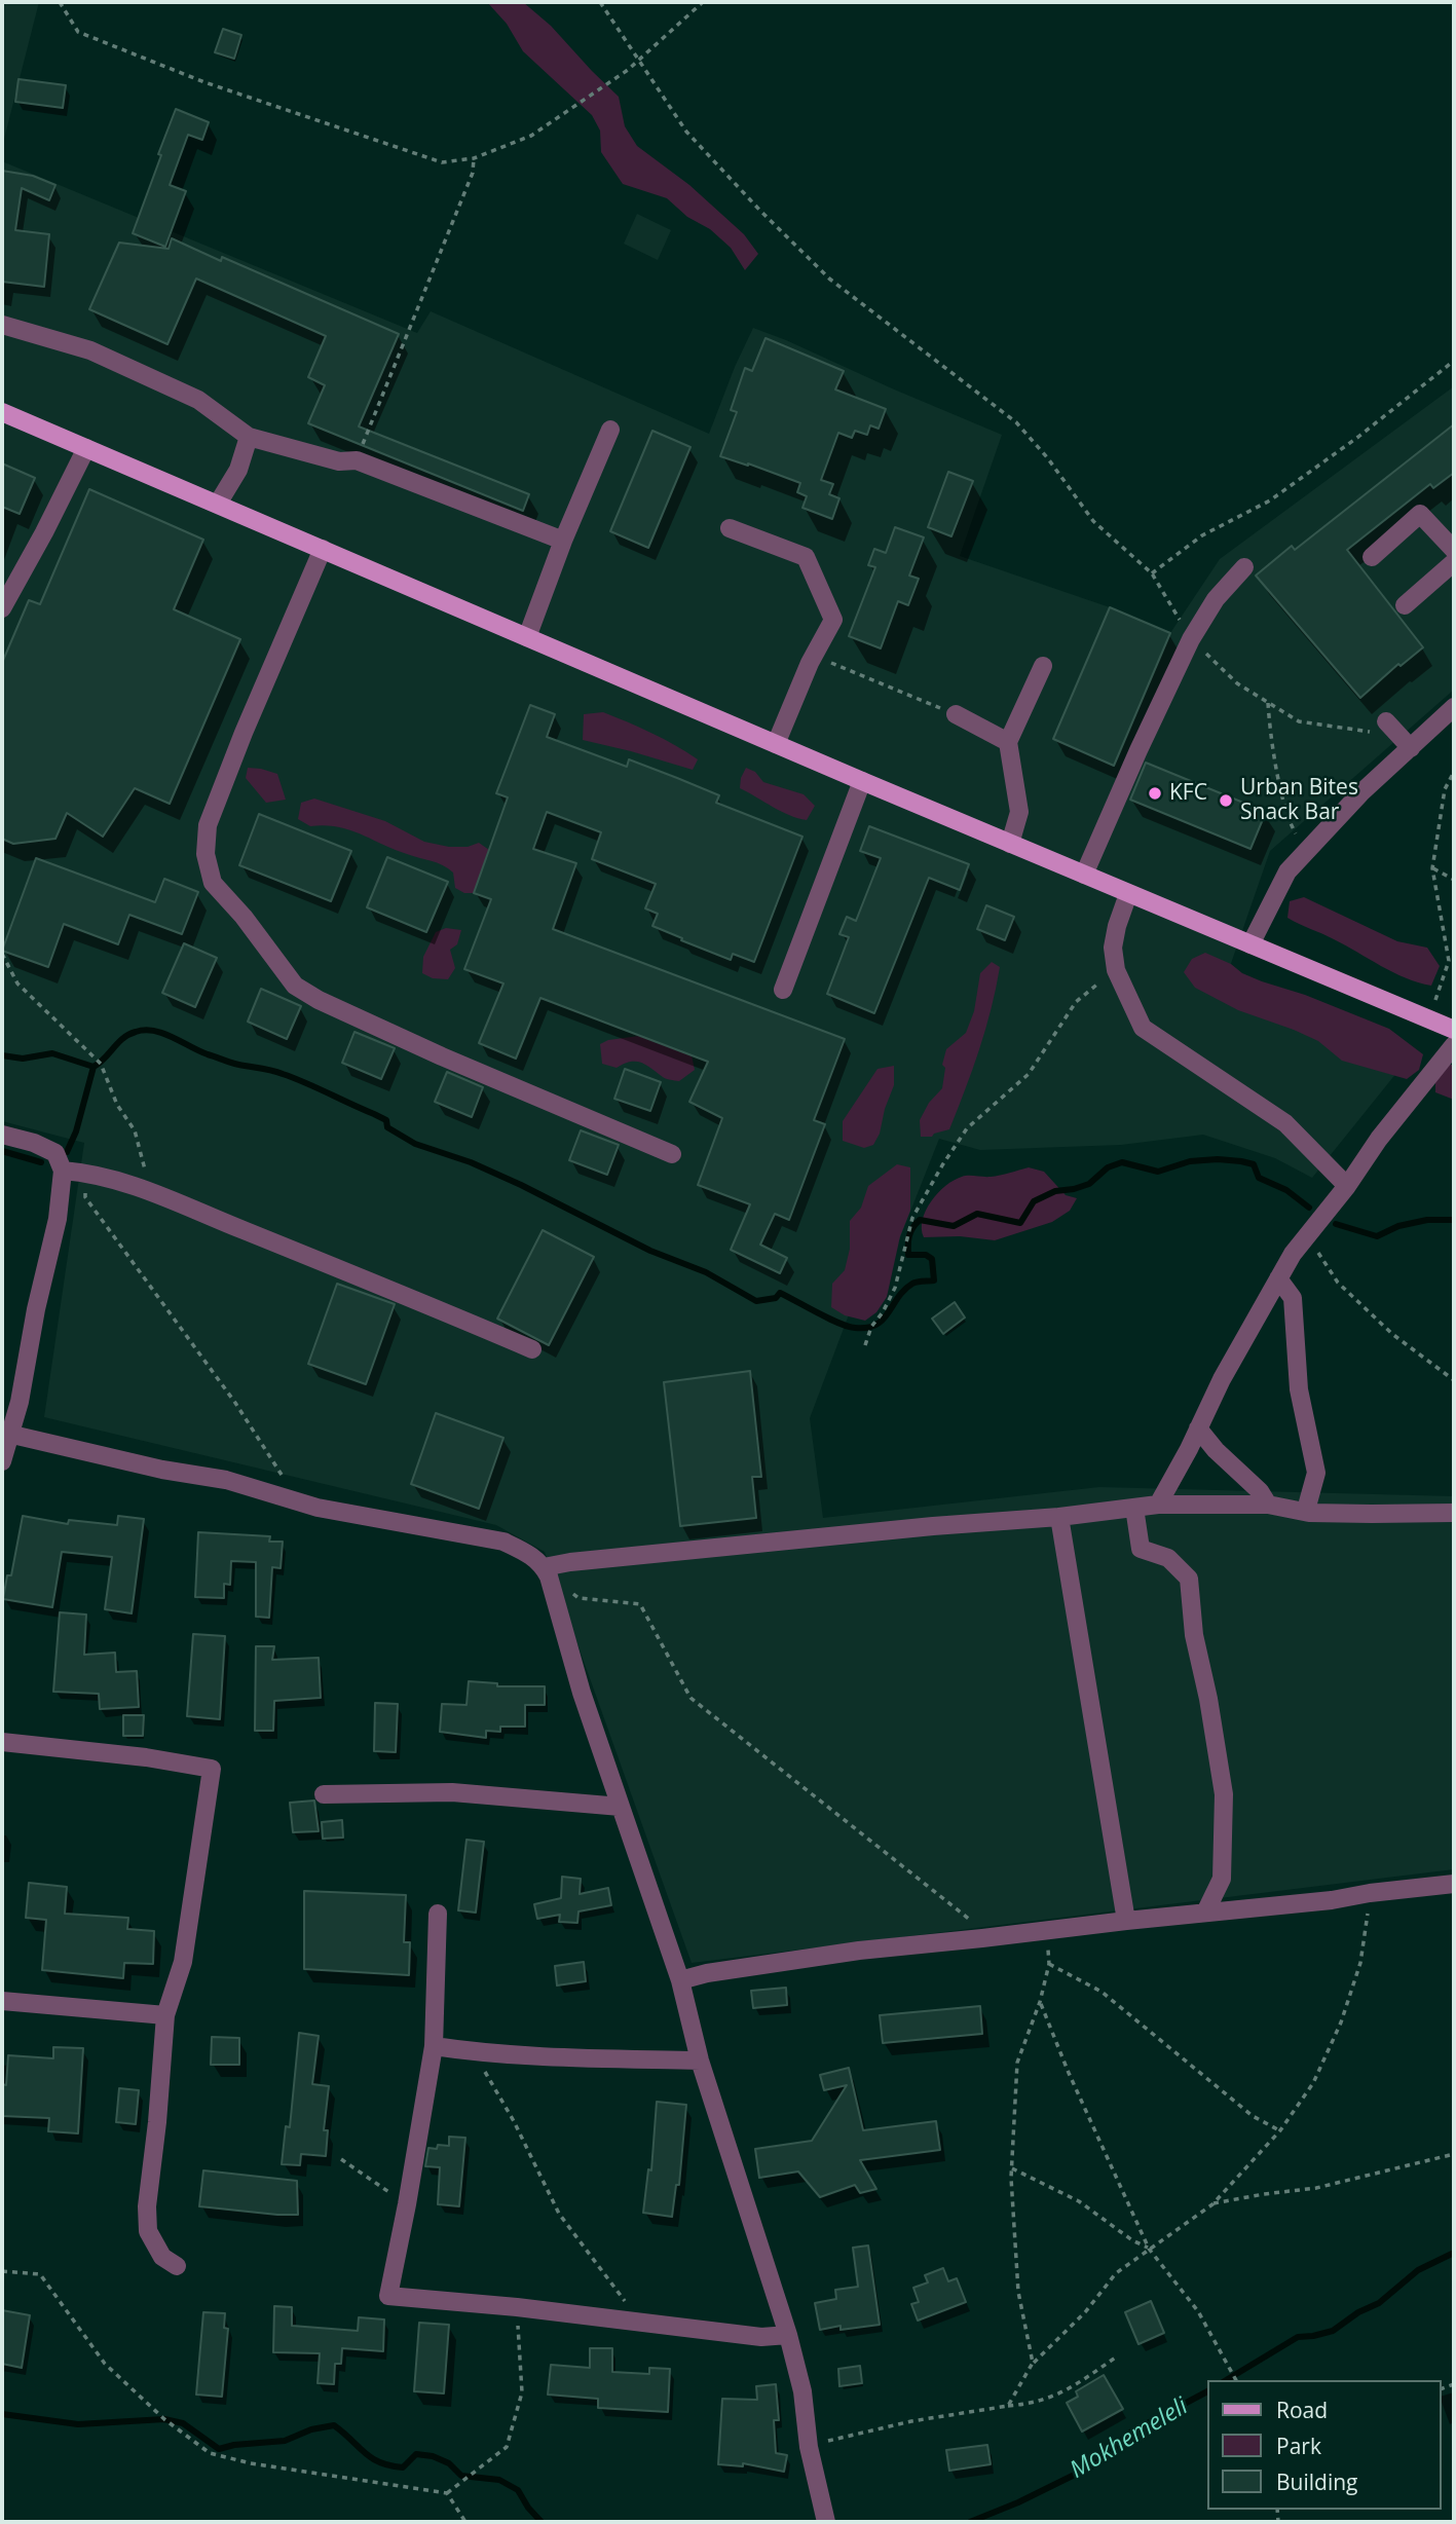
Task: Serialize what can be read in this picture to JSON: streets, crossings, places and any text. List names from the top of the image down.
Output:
{
  "water": ["Mokhemeleli"],
  "places": ["KFC", "Urban Bites Snack Bar"],
  "legend": ["Road", "Park", "Building"]
}
